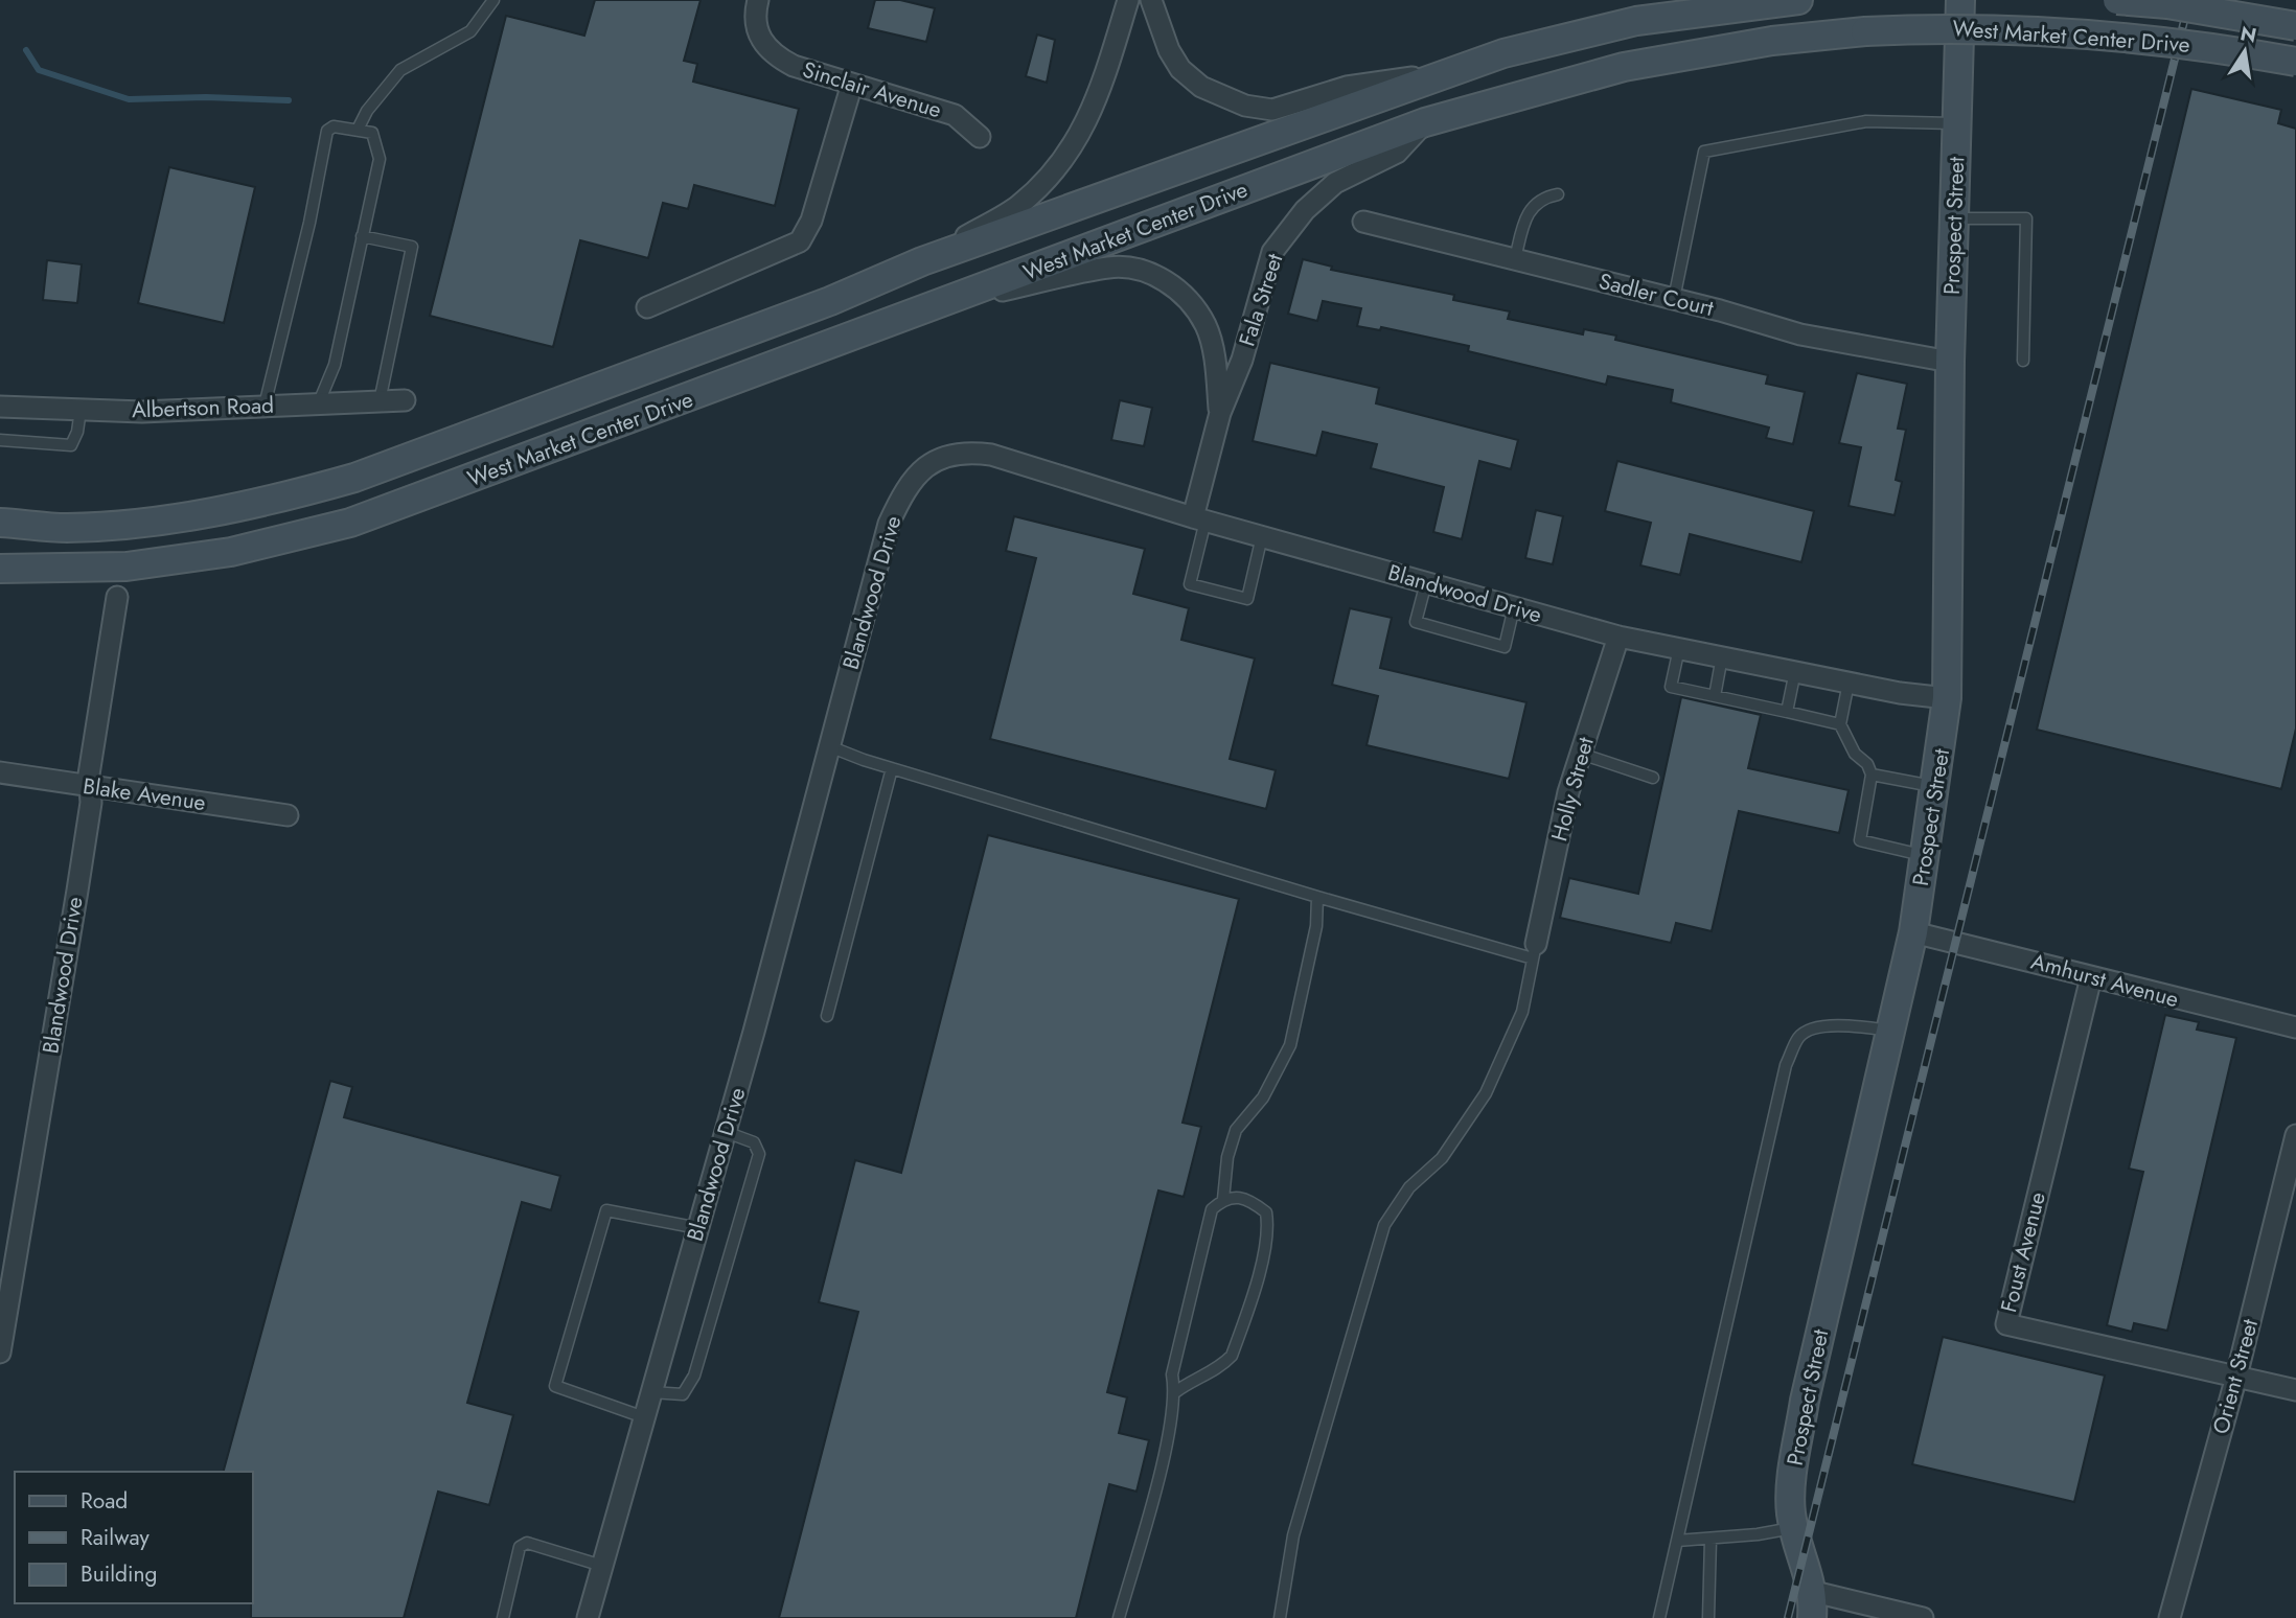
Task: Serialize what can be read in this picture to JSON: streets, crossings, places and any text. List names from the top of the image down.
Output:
{
  "streets": {
    "main road": ["West Market Center Drive", "Prospect Street"],
    "street": [
      "Sinclair Avenue",
      "Sadler Court",
      "Fala Street",
      "Albertson Road",
      "Blandwood Drive",
      "Holly Street",
      "Blake Avenue",
      "Amhurst Avenue",
      "Foust Avenue",
      "Orient Street"
    ]
  },
  "crossings": [
    ["West Market Center Drive", "Fala Street"],
    ["Prospect Street", "Sadler Court"],
    ["Prospect Street", "Blandwood Drive"],
    ["Prospect Street", "Amhurst Avenue"],
    ["Fala Street", "Blandwood Drive"],
    ["Blandwood Drive", "Holly Street"],
    ["Blandwood Drive", "Blake Avenue"],
    ["Amhurst Avenue", "Foust Avenue"],
    ["Foust Avenue", "Orient Street"]
  ],
  "legend": ["Road", "Railway", "Building"],
  "north": "top"
}
